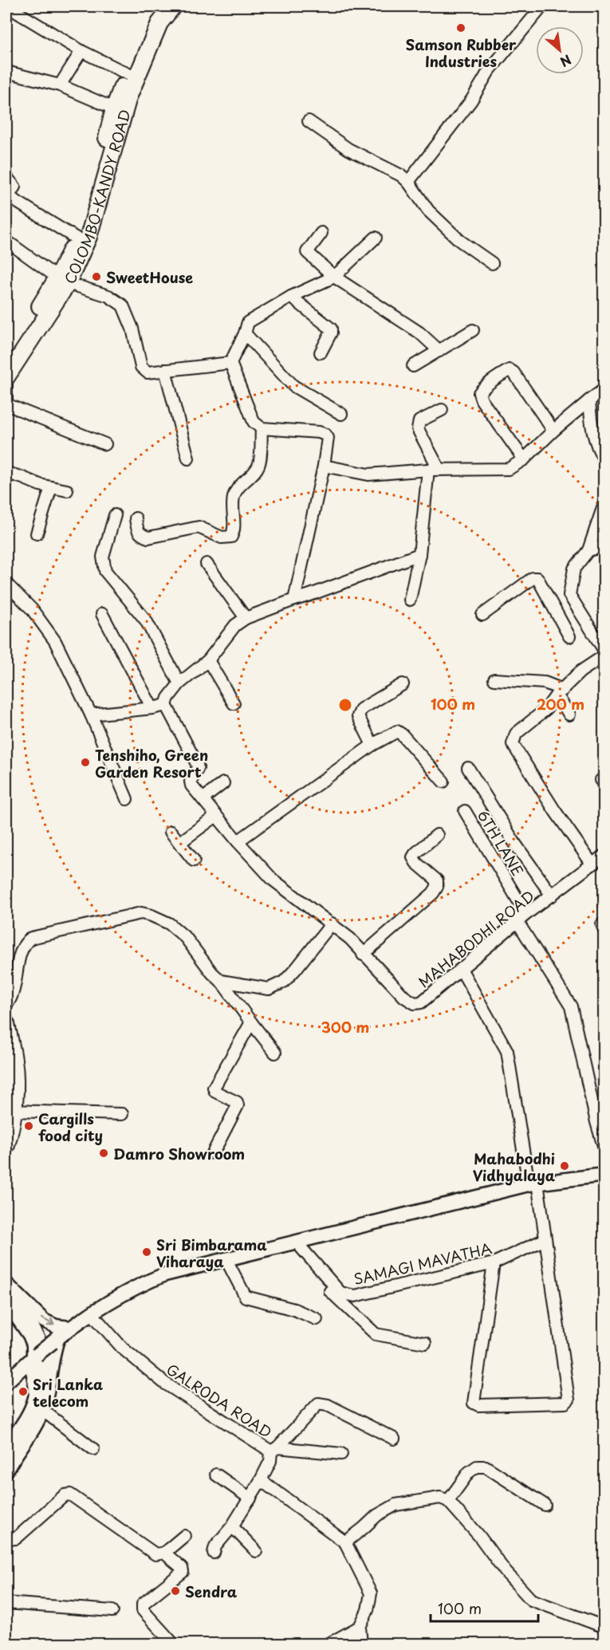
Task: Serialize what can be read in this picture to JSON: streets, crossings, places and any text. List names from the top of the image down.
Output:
{
  "streets": {
    "highway": ["COLOMBO-KANDY ROAD"],
    "street": [
      "6TH LANE",
      "MAHABODHI ROAD",
      "SAMAGI MAVATHA",
      "GALRODA ROAD"
    ]
  },
  "crossings": [
    ["6TH LANE", "MAHABODHI ROAD"]
  ],
  "places": [
    "Samson Rubber Industries",
    "SweetHouse",
    "Tenshiho, Green Garden Resort",
    "Cargills food city",
    "Damro Showroom",
    "Mahabodhi Vidhyalaya",
    "Sri Bimbarama Viharaya",
    "Sri Lanka telecom",
    "Sendra"
  ],
  "scale_bar": "100 m",
  "north": "bottom right",
  "rings": ["100 m", "200 m", "300 m"]
}
